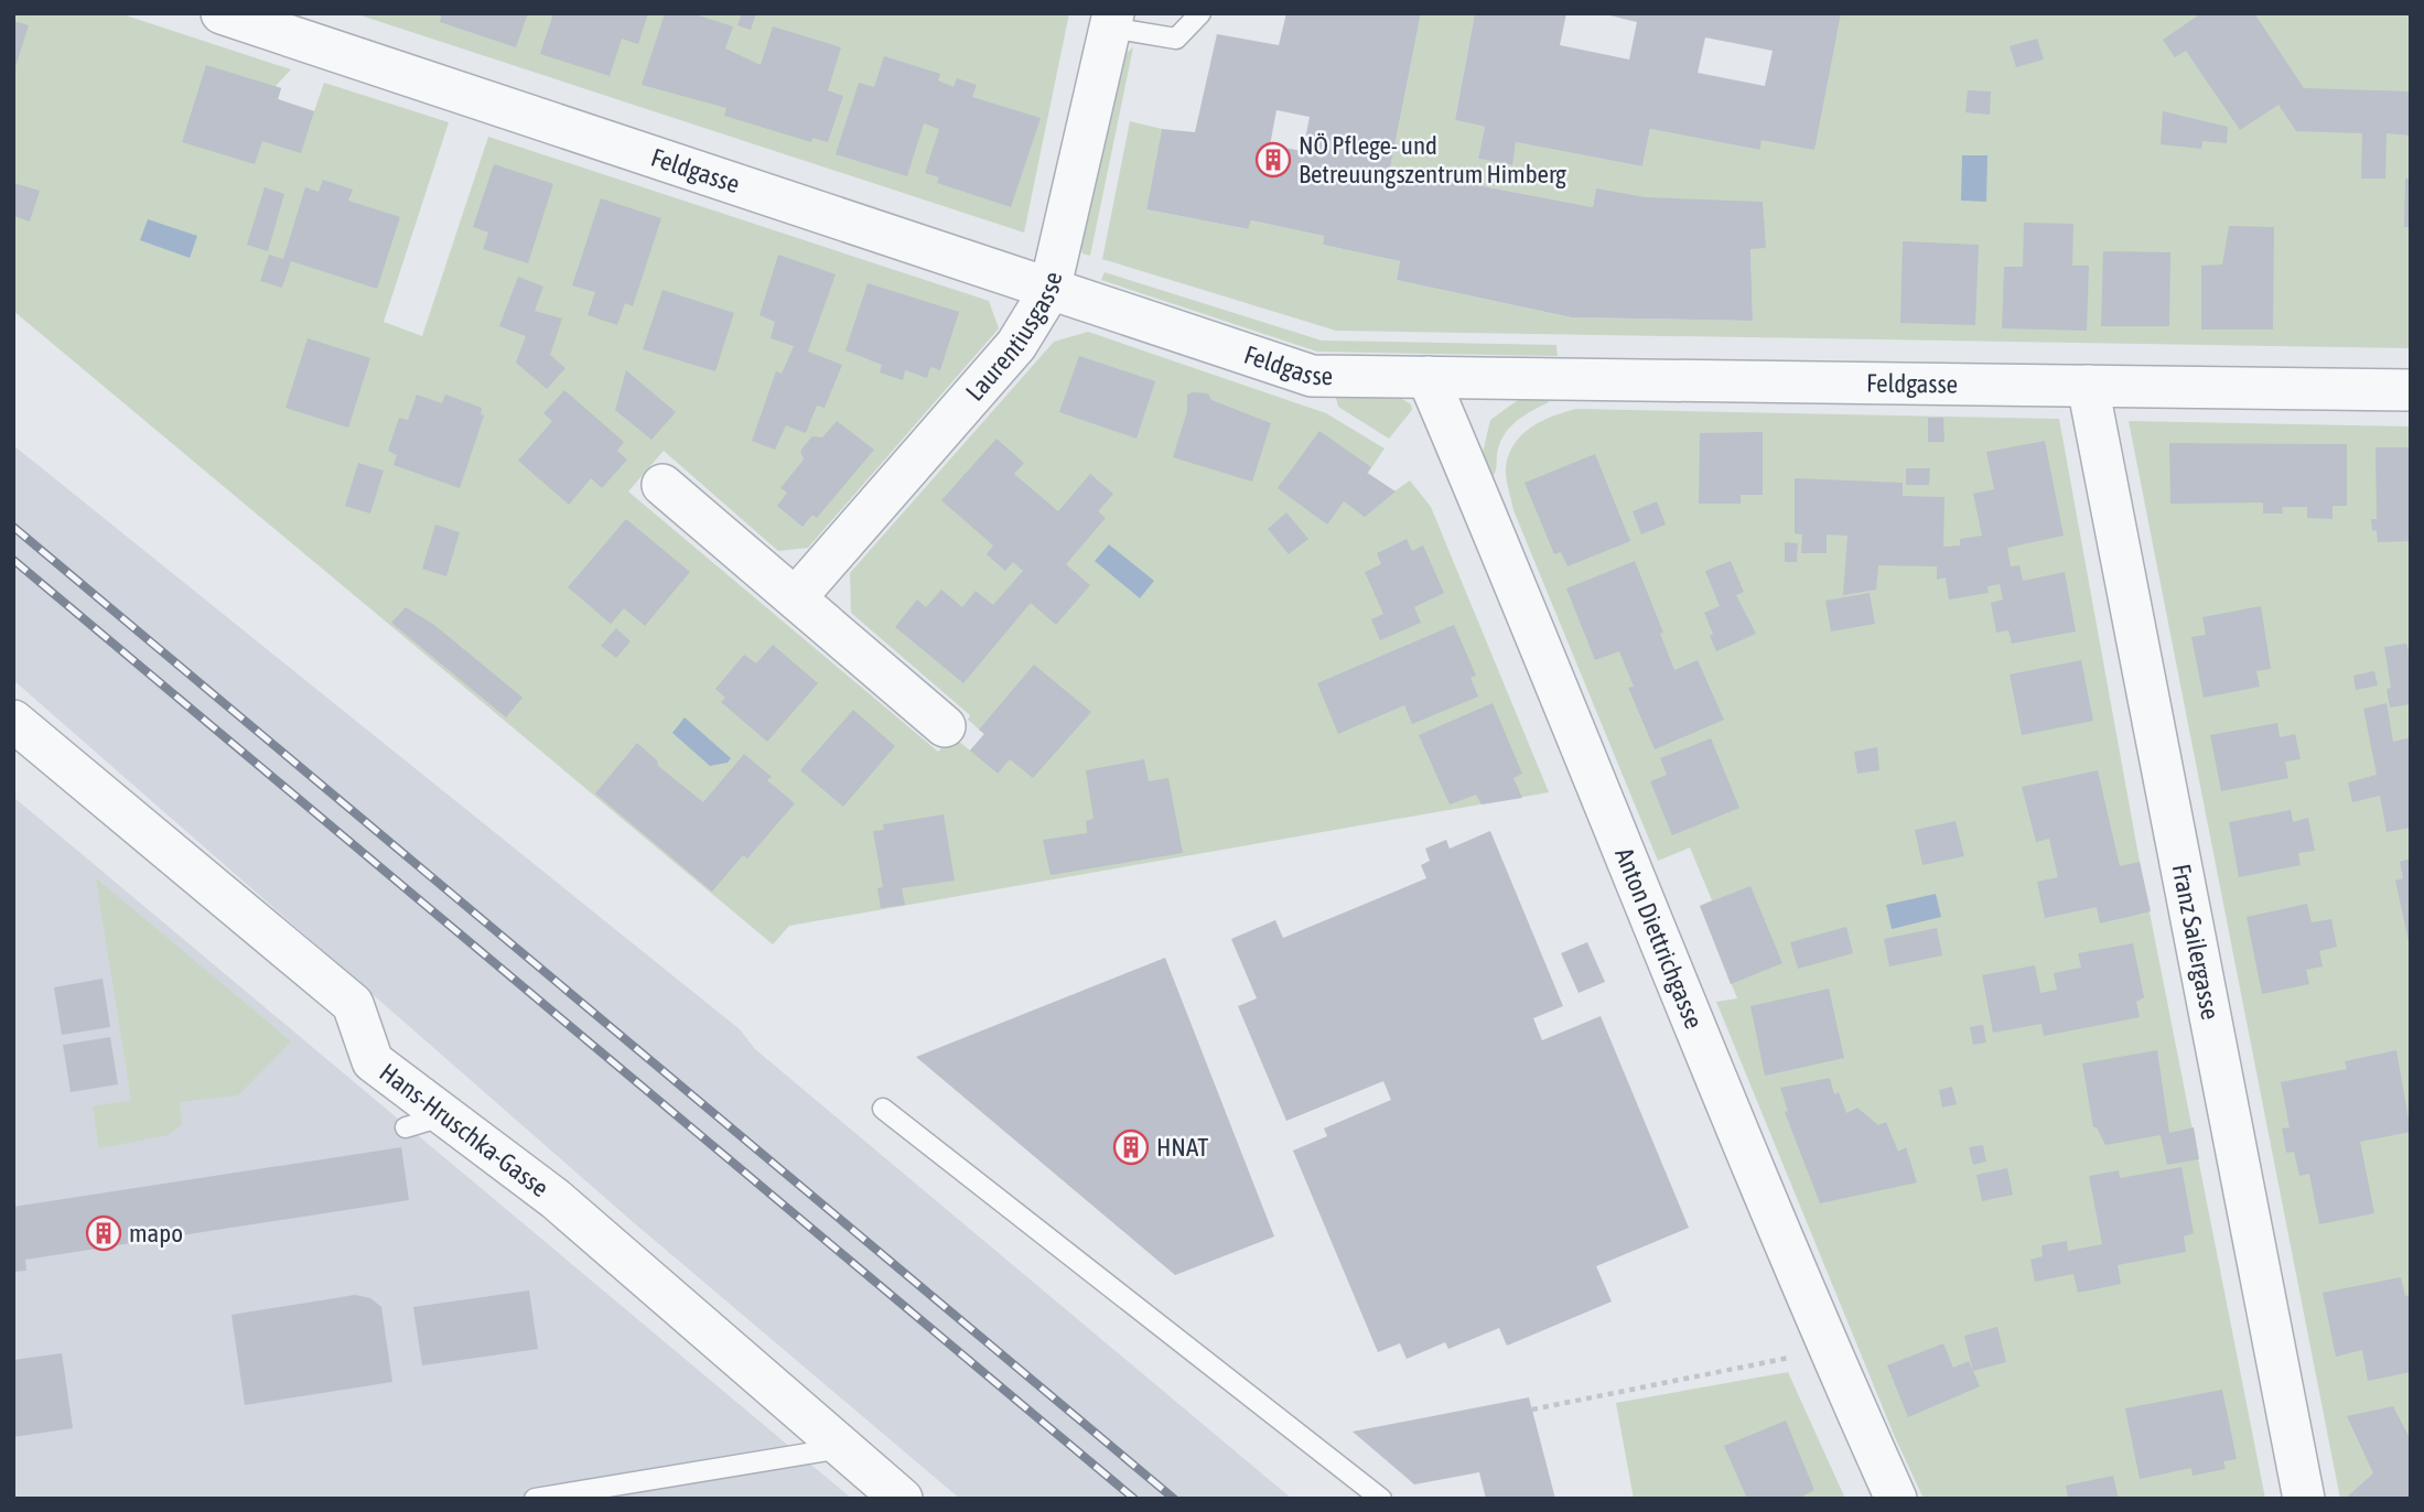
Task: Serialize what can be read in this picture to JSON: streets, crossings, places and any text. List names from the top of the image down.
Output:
{
  "streets": {
    "street": [
      "Feldgasse",
      "Laurentiusgasse",
      "Anton Diettrichgasse",
      "Franz Sailergasse",
      "Hans-Hruschka-Gasse"
    ]
  },
  "crossings": [
    ["Feldgasse", "Laurentiusgasse"],
    ["Feldgasse", "Anton Diettrichgasse"],
    ["Feldgasse", "Franz Sailergasse"]
  ],
  "places": {
    "building": ["NÖ Pflege- und Betreuungszentrum Himberg", "HNAT", "mapo"]
  }
}
